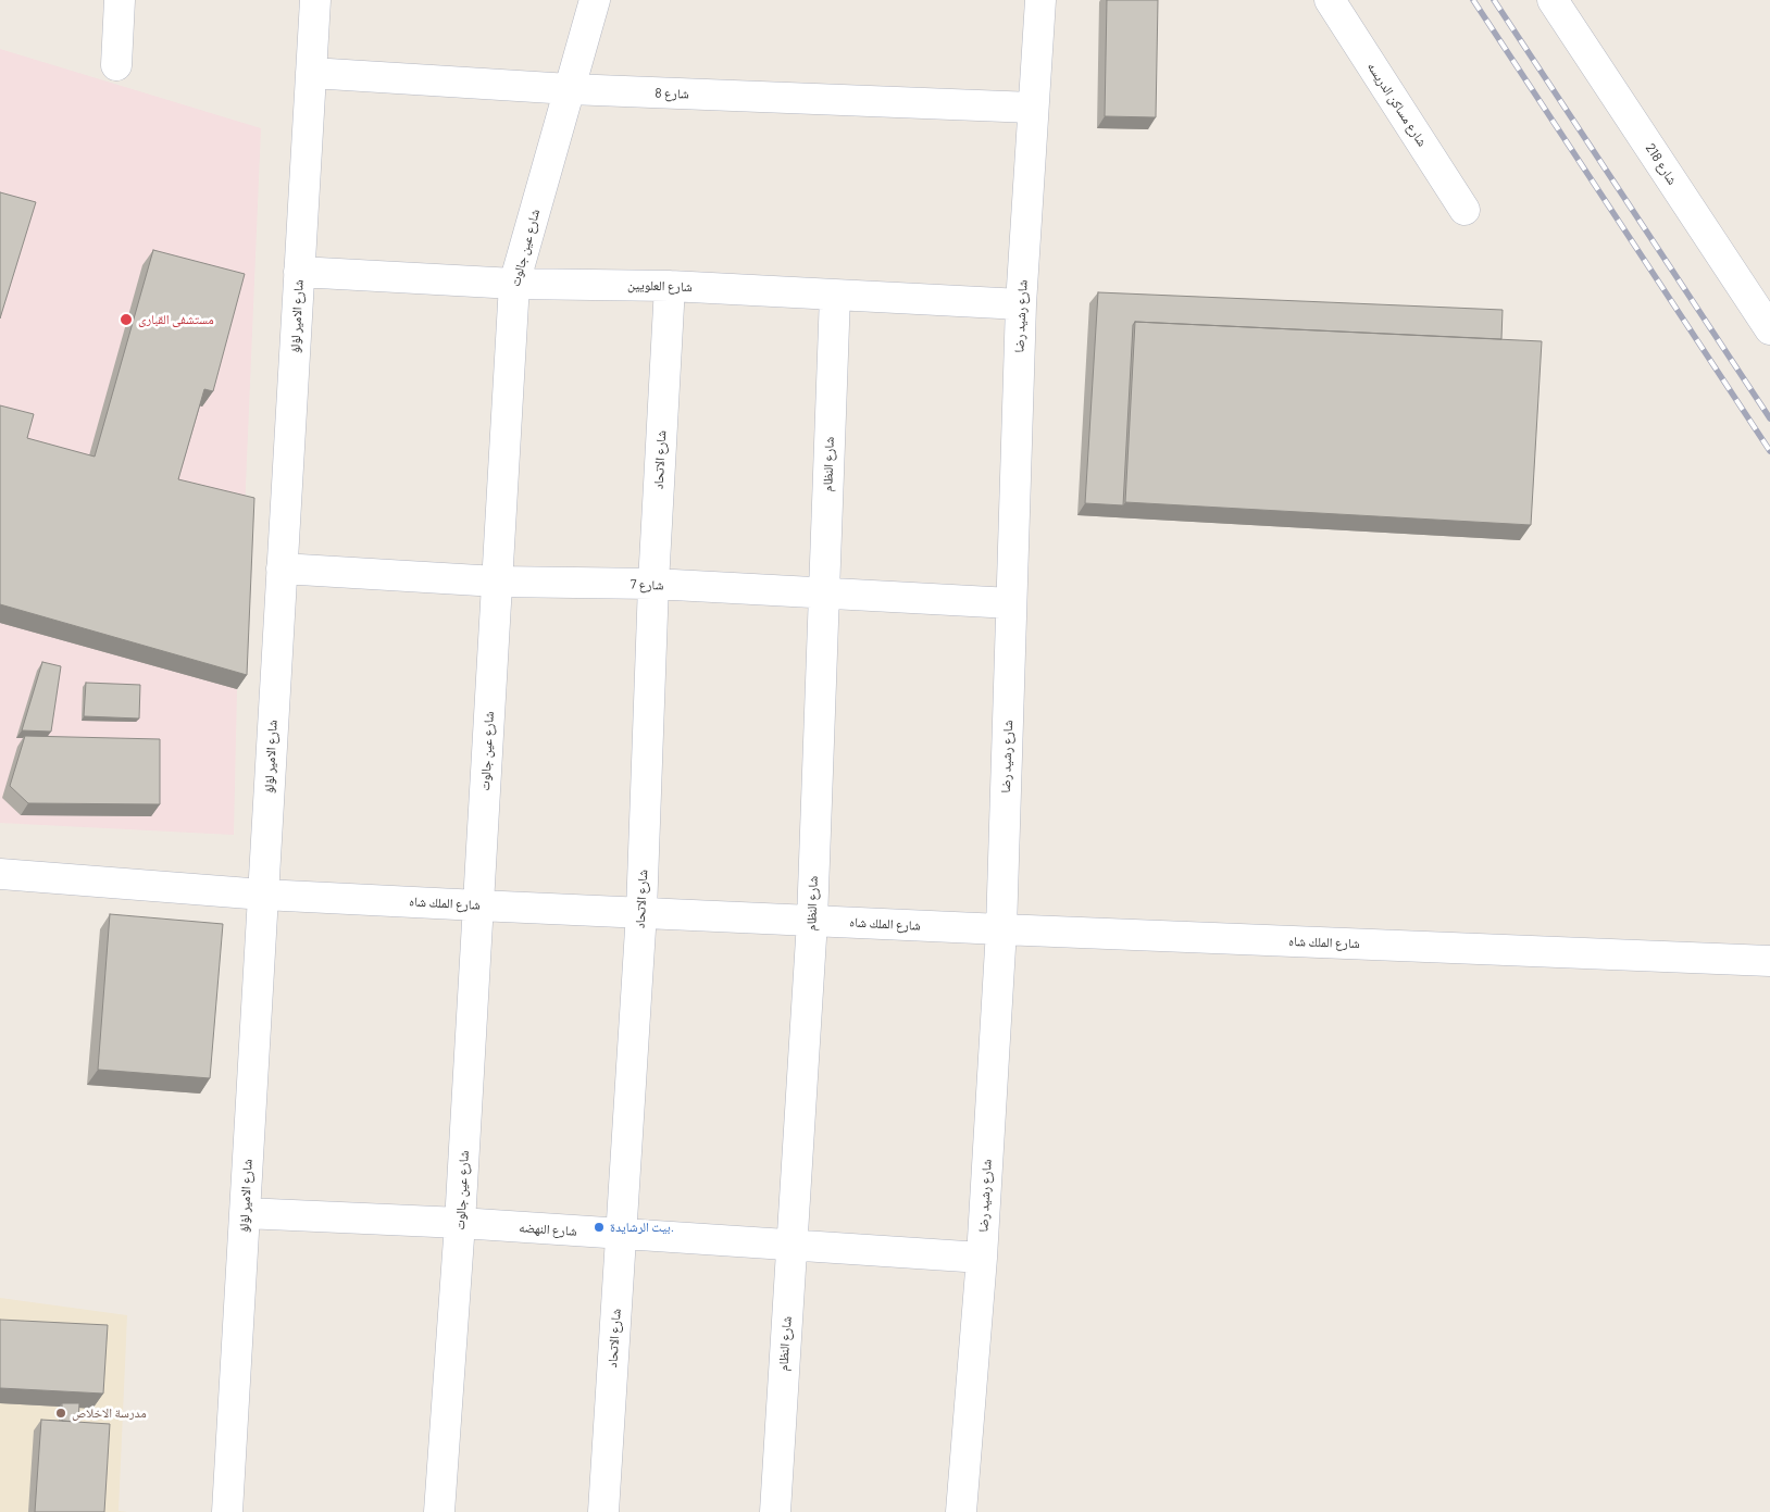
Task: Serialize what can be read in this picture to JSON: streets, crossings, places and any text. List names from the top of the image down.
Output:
{
  "streets": {
    "street": [
      "شارع 8",
      "شارع مساكن الدريسه",
      "شارع 218",
      "شارع عين جالوت",
      "شارع العلويين",
      "شارع الامير لؤلؤ",
      "شارع رشيد رضا",
      "شارع الاتحاد",
      "شارع النظام",
      "شارع 7",
      "شارع الملك شاه",
      "شارع النهضه"
    ]
  },
  "crossings": [
    ["شارع 8", "شارع عين جالوت"],
    ["شارع 8", "شارع الامير لؤلؤ"],
    ["شارع 8", "شارع رشيد رضا"],
    ["شارع عين جالوت", "شارع العلويين"],
    ["شارع عين جالوت", "شارع 7"],
    ["شارع عين جالوت", "شارع الملك شاه"],
    ["شارع عين جالوت", "شارع النهضه"],
    ["شارع العلويين", "شارع الامير لؤلؤ"],
    ["شارع العلويين", "شارع رشيد رضا"],
    ["شارع العلويين", "شارع الاتحاد"],
    ["شارع العلويين", "شارع النظام"],
    ["شارع الامير لؤلؤ", "شارع 7"],
    ["شارع الامير لؤلؤ", "شارع الملك شاه"],
    ["شارع الامير لؤلؤ", "شارع النهضه"],
    ["شارع رشيد رضا", "شارع 7"],
    ["شارع رشيد رضا", "شارع الملك شاه"],
    ["شارع رشيد رضا", "شارع النهضه"],
    ["شارع الاتحاد", "شارع 7"],
    ["شارع الاتحاد", "شارع الملك شاه"],
    ["شارع الاتحاد", "شارع النهضه"],
    ["شارع النظام", "شارع 7"],
    ["شارع النظام", "شارع الملك شاه"],
    ["شارع النظام", "شارع النهضه"]
  ],
  "places": ["مستشفى القبارى", "بيت الرشايدة.", "مدرسة الاخلاص"]
}
